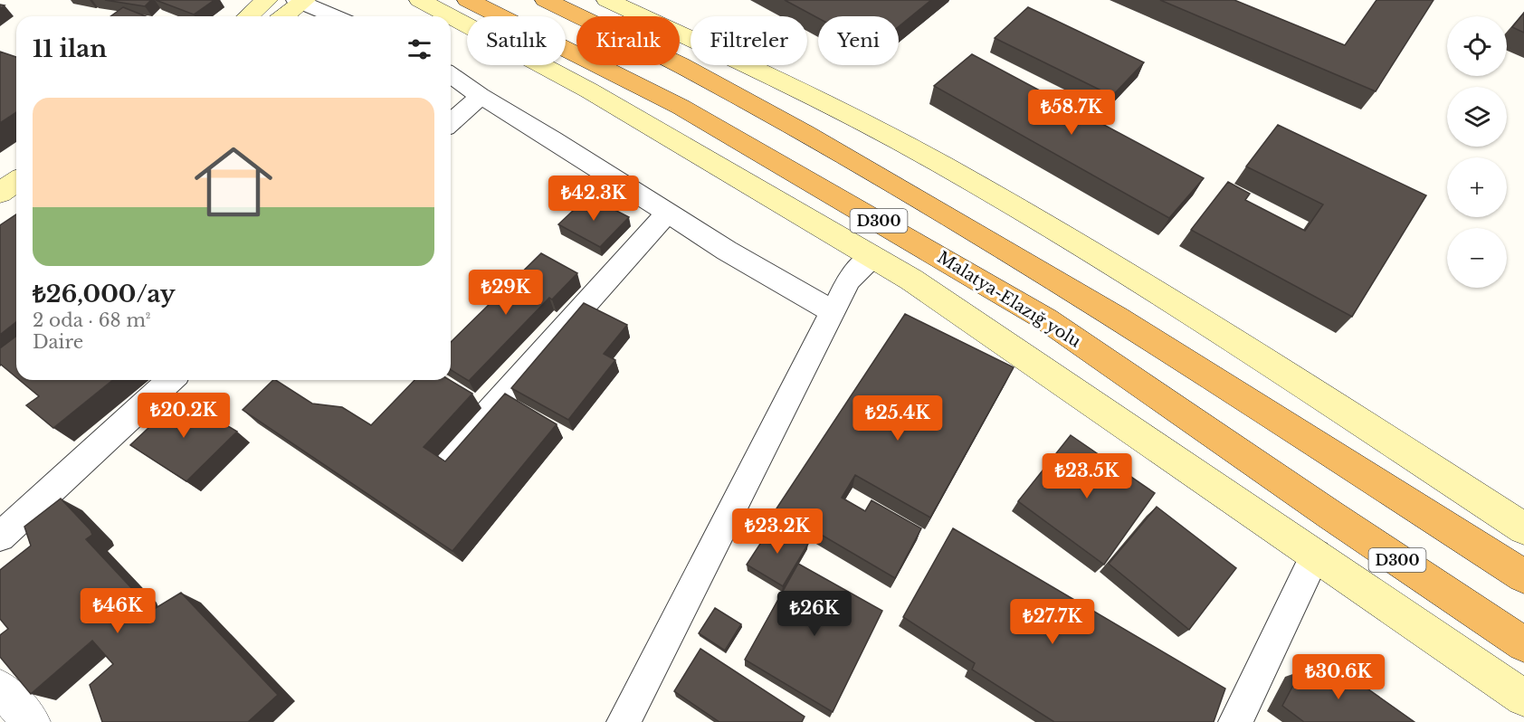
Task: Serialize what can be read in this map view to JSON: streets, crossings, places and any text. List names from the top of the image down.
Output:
{
  "streets": {
    "highway": ["D300", "Malatya-Elazığ yolu"]
  },
  "page": {
    "map_buttons": ["+", "−"],
    "chip": [
      "Satılık",
      "Kiralık",
      "Filtreler",
      "Yeni"
    ],
    "heading": "11 ilan",
    "list": [
      {
        "name": "₺26,000/ay",
        "note": "2 oda · 68 m² · Daire"
      }
    ],
    "price": [
      "₺58.7K",
      "₺42.3K",
      "₺29K",
      "₺20.2K",
      "₺25.4K",
      "₺23.5K",
      "₺23.2K",
      "₺46K",
      "₺26K",
      "₺27.7K",
      "₺30.6K"
    ]
  }
}
